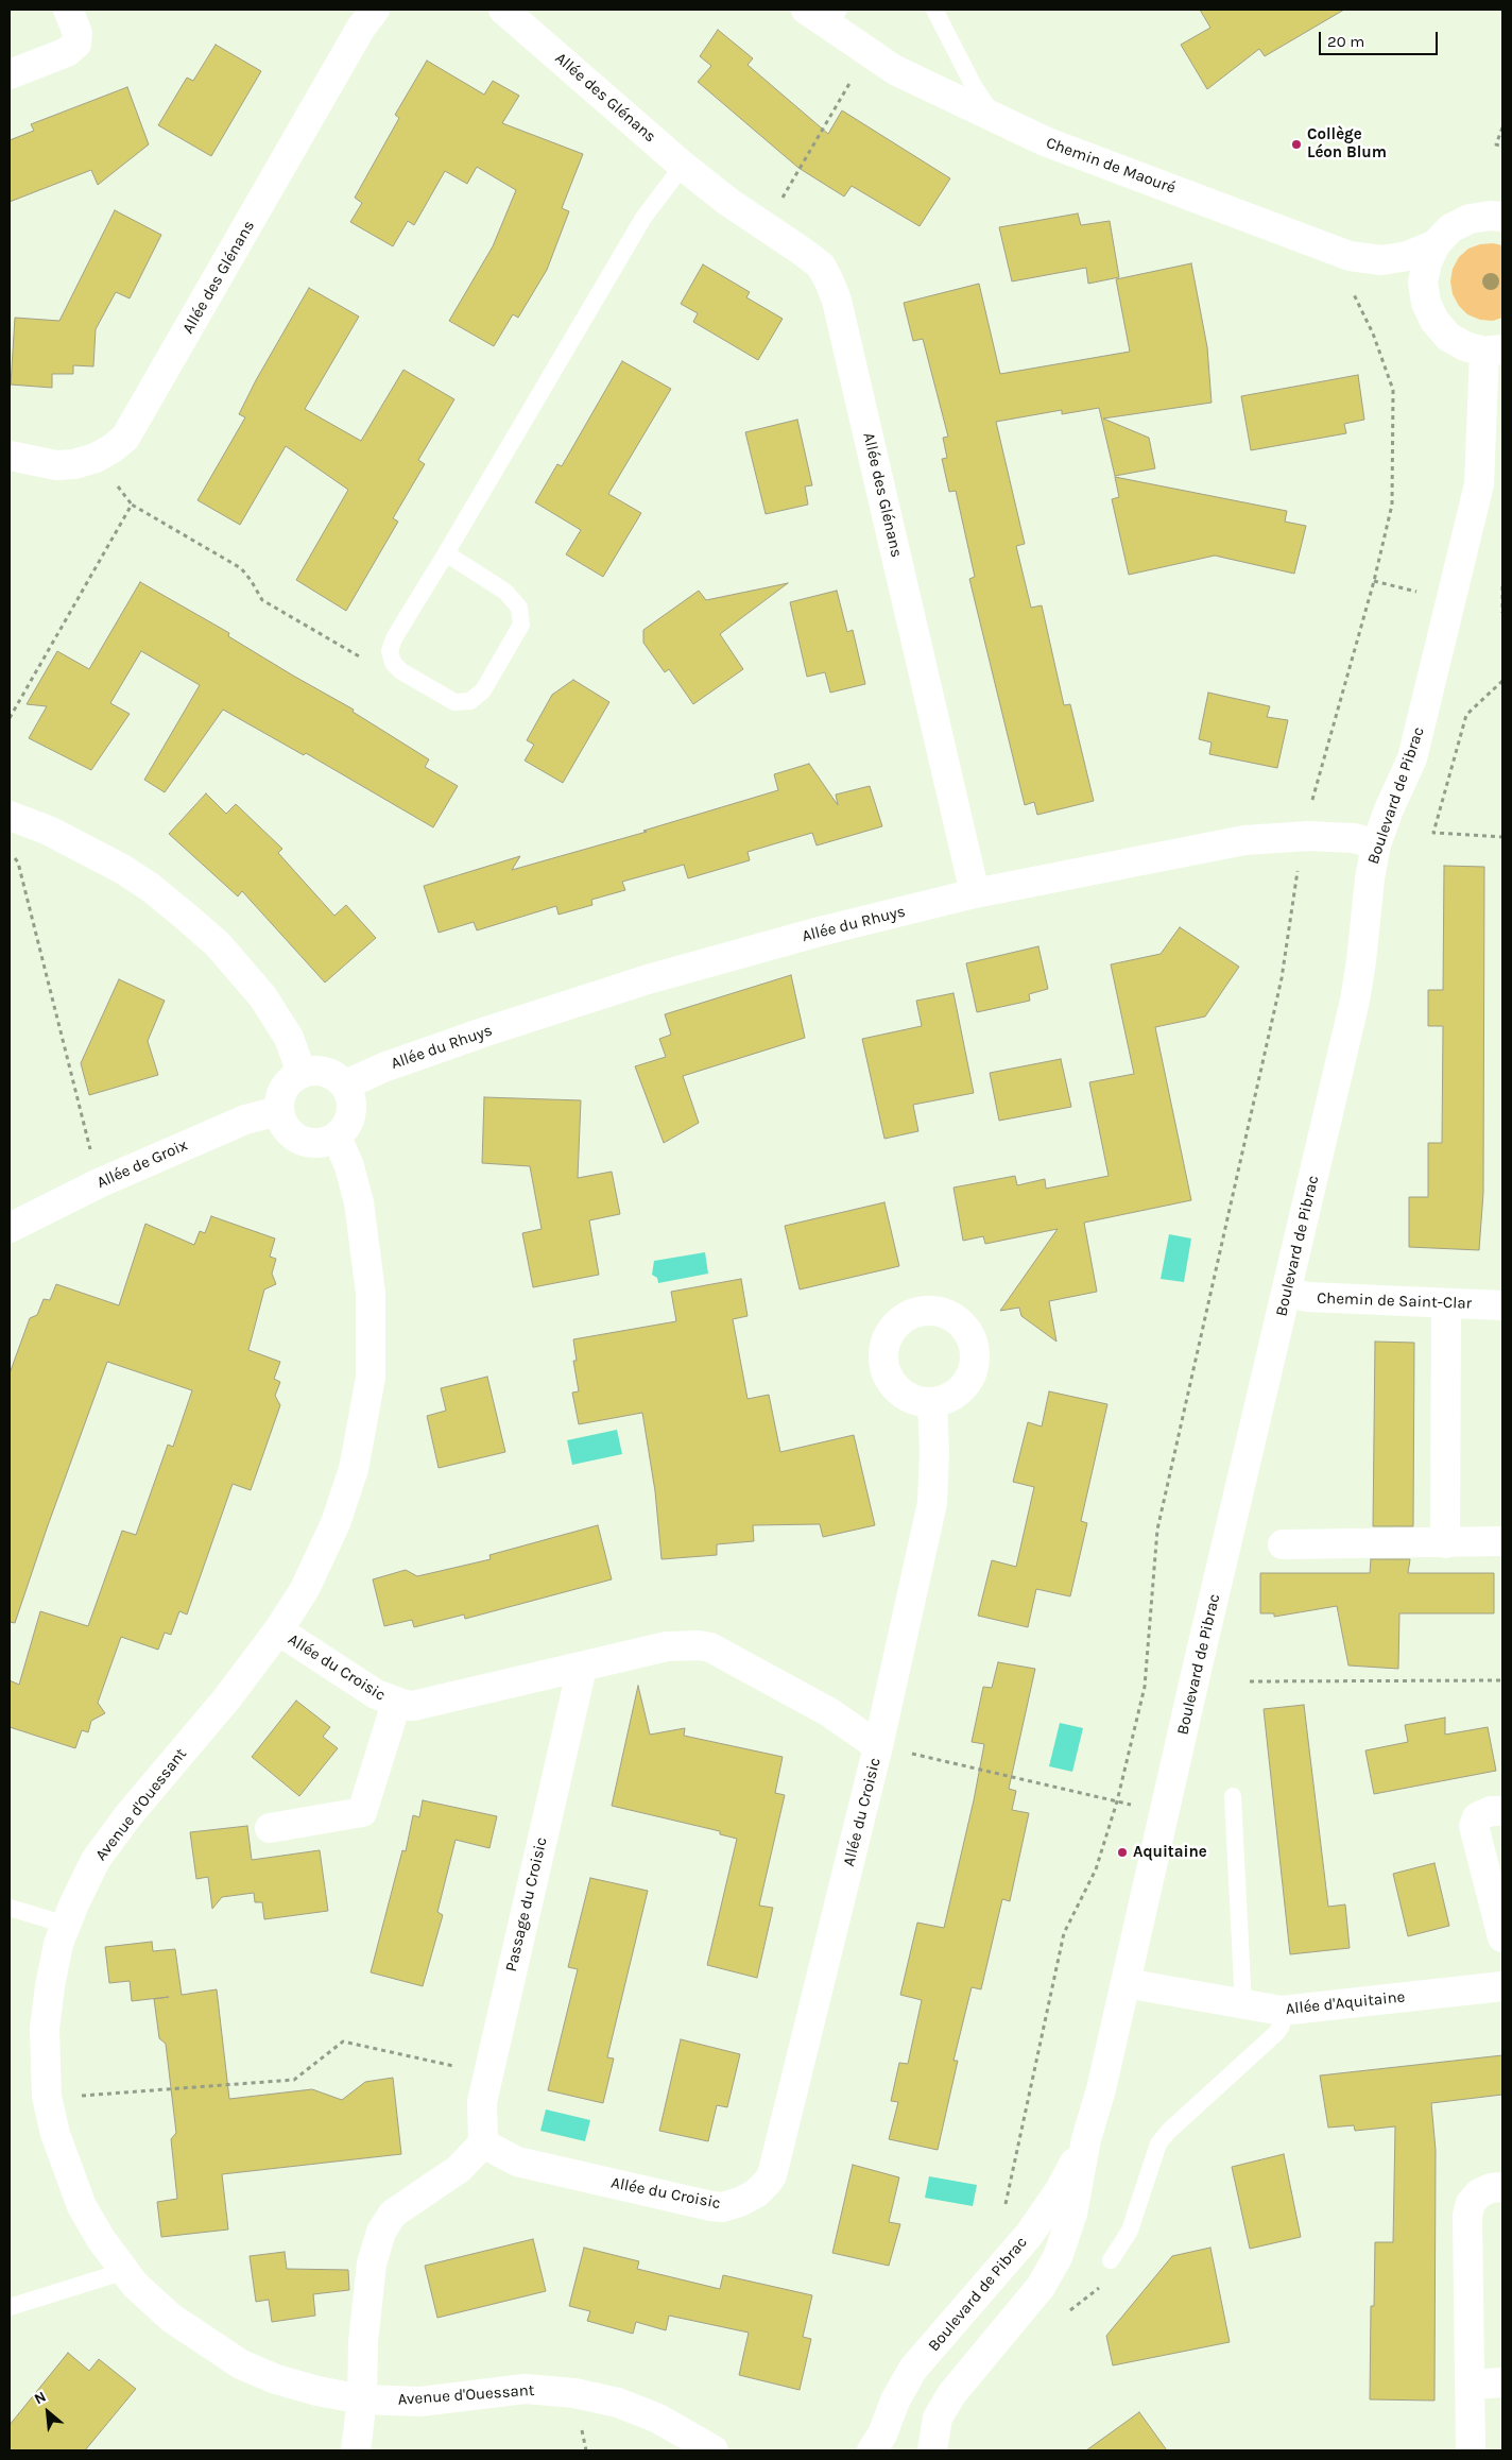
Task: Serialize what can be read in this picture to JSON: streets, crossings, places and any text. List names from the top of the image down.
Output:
{
  "streets": {
    "street": [
      "Allée des Glénans",
      "Chemin de Maouré",
      "Boulevard de Pibrac",
      "Allée du Rhuys",
      "Allée de Groix",
      "Chemin de Saint-Clar",
      "Allée du Croisic",
      "Avenue d'Ouessant",
      "Passage du Croisic",
      "Allée d'Aquitaine"
    ]
  },
  "crossings": [
    ["Allée des Glénans", "Allée du Rhuys"],
    ["Boulevard de Pibrac", "Allée du Rhuys"],
    ["Boulevard de Pibrac", "Chemin de Saint-Clar"],
    ["Boulevard de Pibrac", "Allée d'Aquitaine"],
    ["Allée du Rhuys", "Allée de Groix"],
    ["Allée du Rhuys", "Avenue d'Ouessant"],
    ["Allée de Groix", "Avenue d'Ouessant"],
    ["Allée du Croisic", "Avenue d'Ouessant"],
    ["Allée du Croisic", "Passage du Croisic"]
  ],
  "places": ["Collège Léon Blum", "Aquitaine"],
  "scale_bar": "20 m",
  "north": "top left"
}
